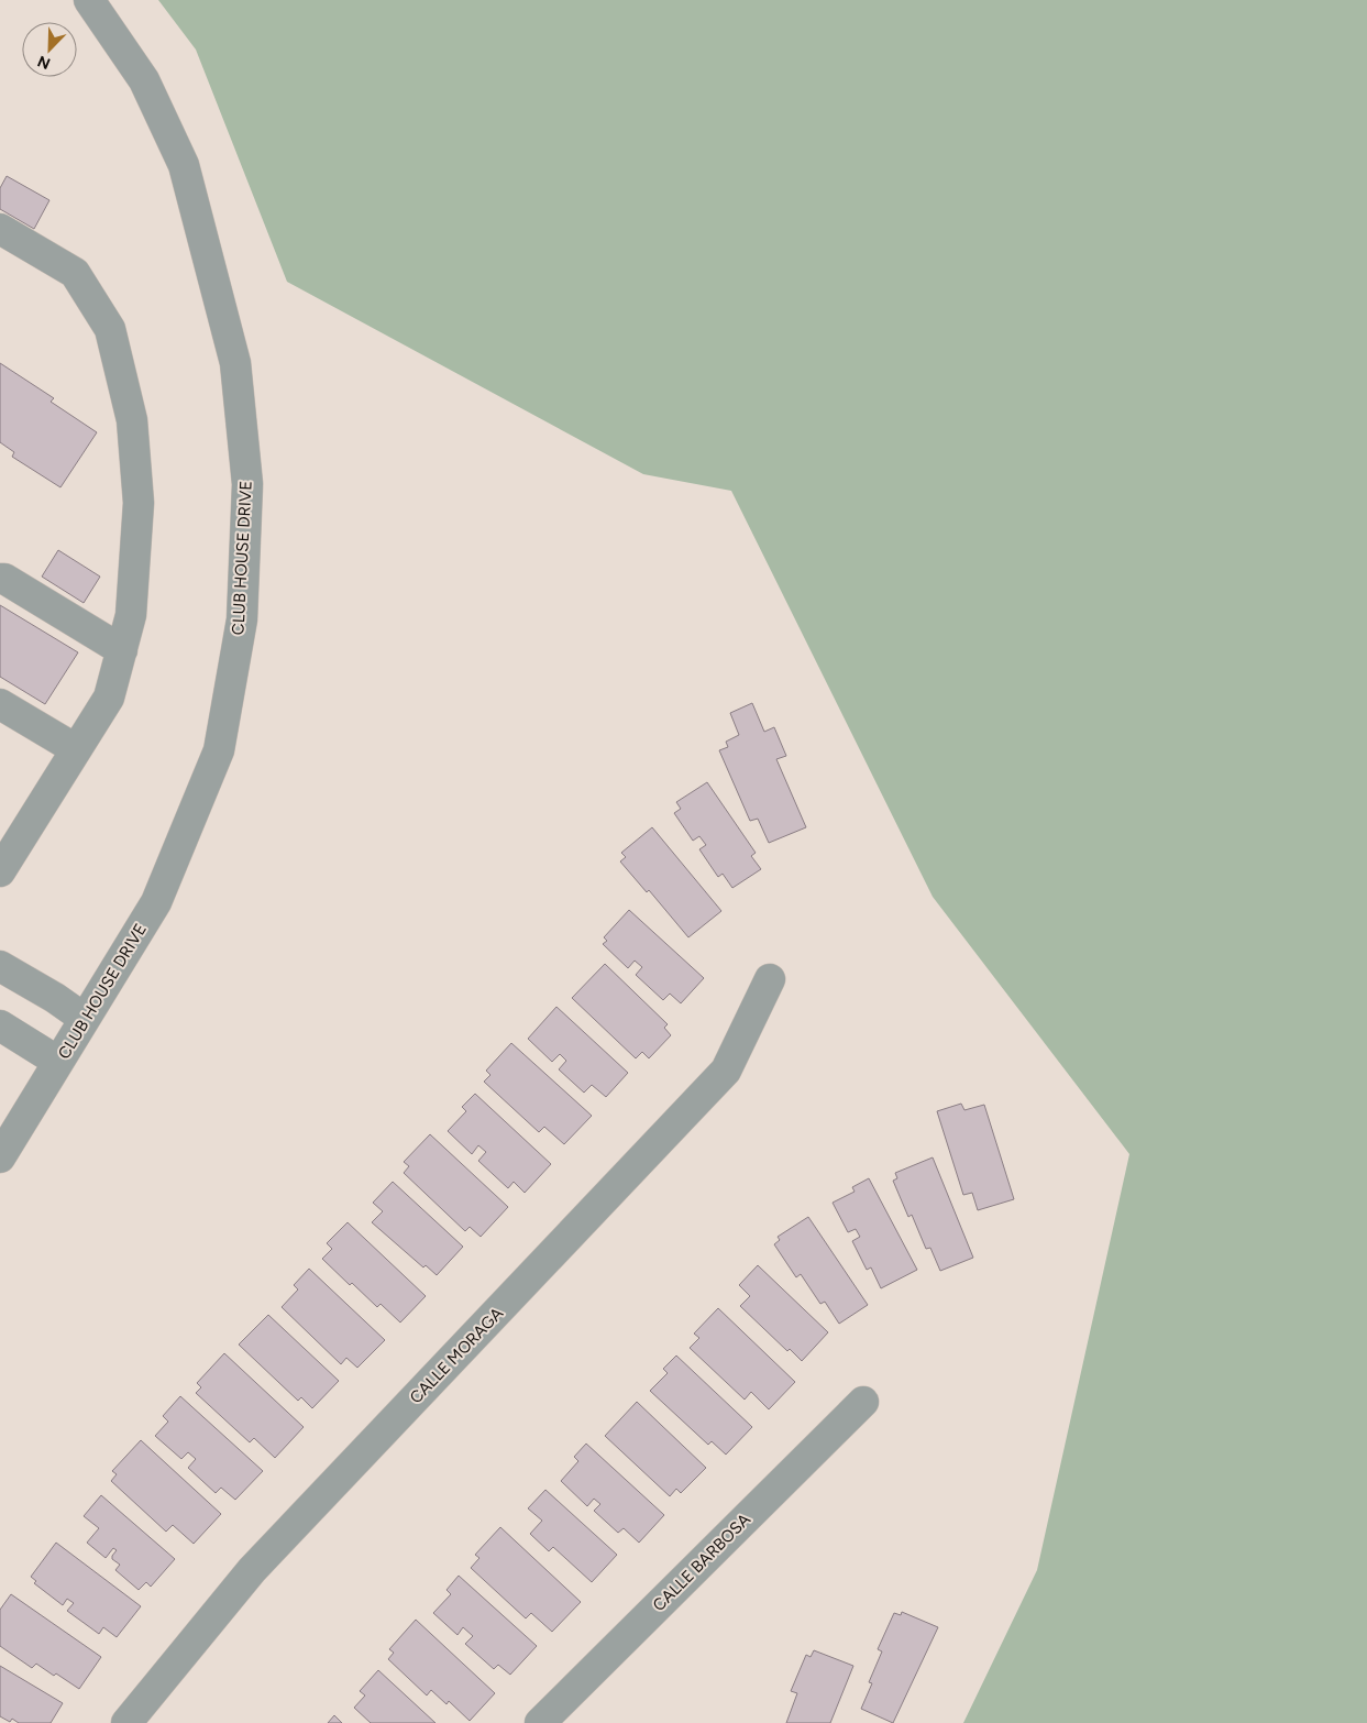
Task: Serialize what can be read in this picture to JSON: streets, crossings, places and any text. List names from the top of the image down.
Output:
{
  "streets": {
    "street": ["CLUB HOUSE DRIVE", "CALLE MORAGA", "CALLE BARBOSA"]
  },
  "north": "bottom left"
}
